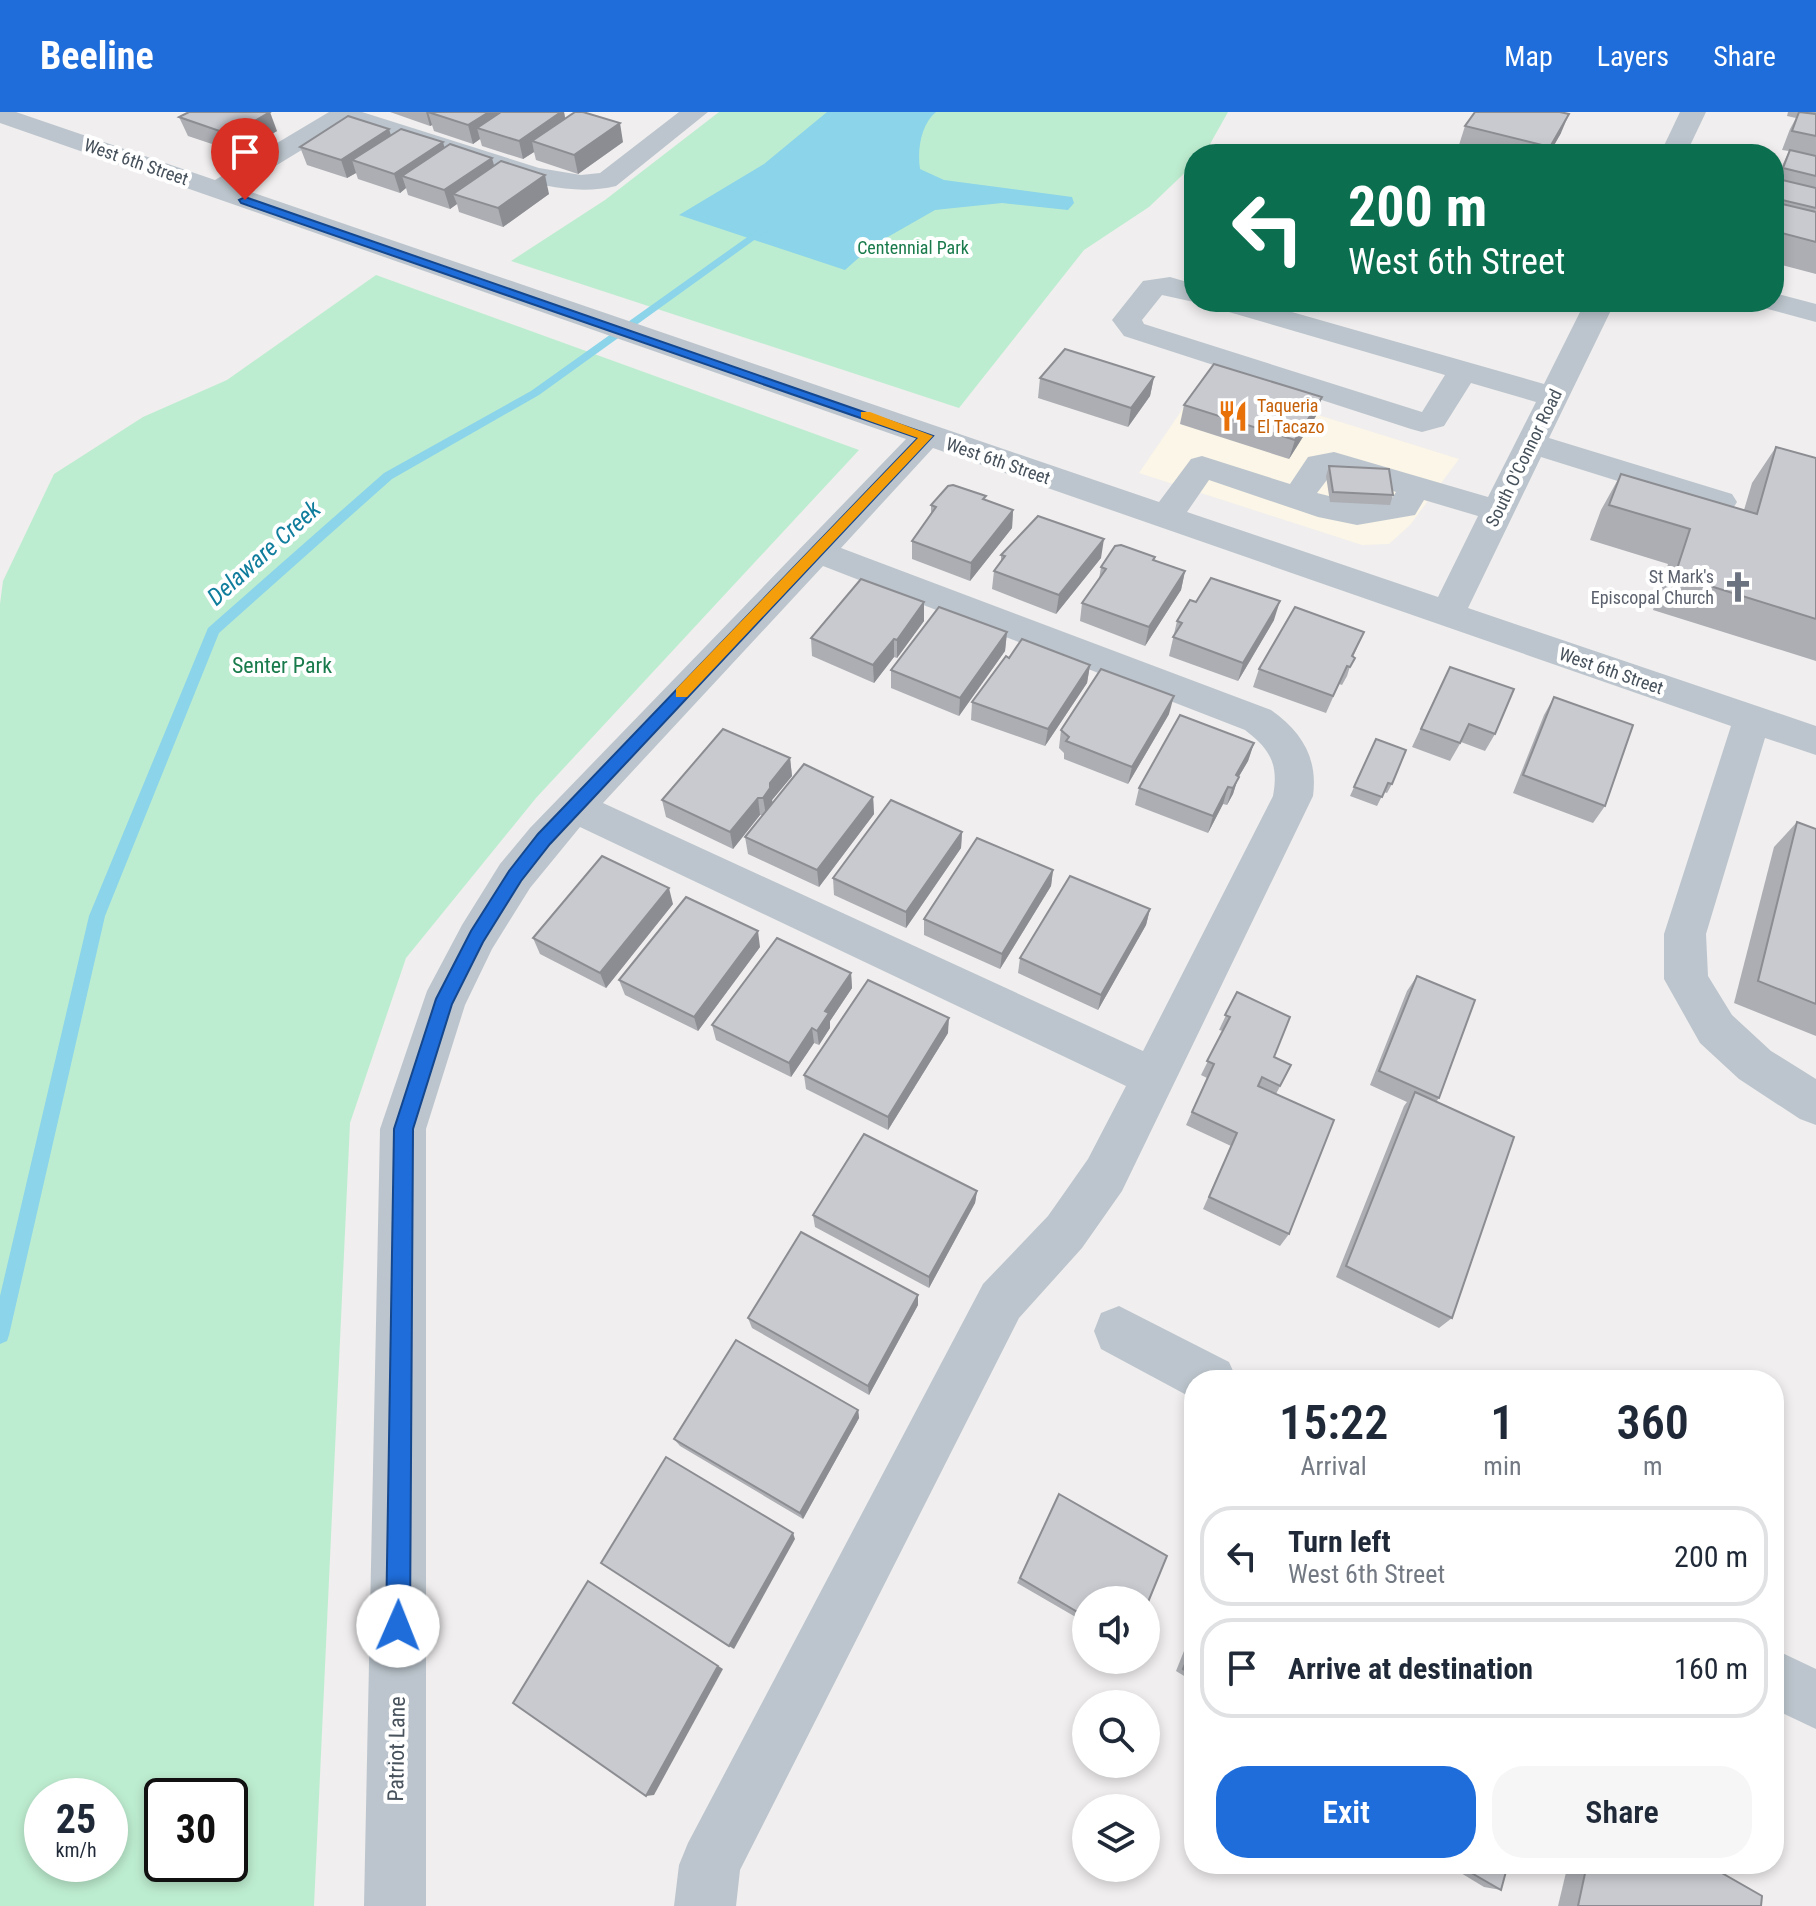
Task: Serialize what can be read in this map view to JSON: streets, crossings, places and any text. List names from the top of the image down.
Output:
{
  "streets": {
    "street": ["West 6th Street", "South O'Connor Road", "Patriot Lane"]
  },
  "crossings": [
    ["West 6th Street", "South O'Connor Road"],
    ["West 6th Street", "Patriot Lane"]
  ],
  "water": ["Delaware Creek"],
  "parks": ["Centennial Park", "Senter Park"],
  "places": {
    "restaurant": ["Taqueria El Tacazo"],
    "church": ["St Mark's Episcopal Church"]
  },
  "page": {
    "header": "Beeline",
    "nav": ["Map", "Layers", "Share"],
    "turn": ["200 m", "West 6th Street"],
    "eta": [
      "15:22",
      "Arrival",
      "1",
      "min",
      "360",
      "m"
    ],
    "list": [
      {
        "name": "Turn left",
        "note": "West 6th Street",
        "value": "200 m"
      },
      {
        "name": "Arrive at destination",
        "value": "160 m"
      }
    ],
    "buttons": ["Exit", "Share"],
    "speed": "25 km/h",
    "limit": "30"
  }
}
